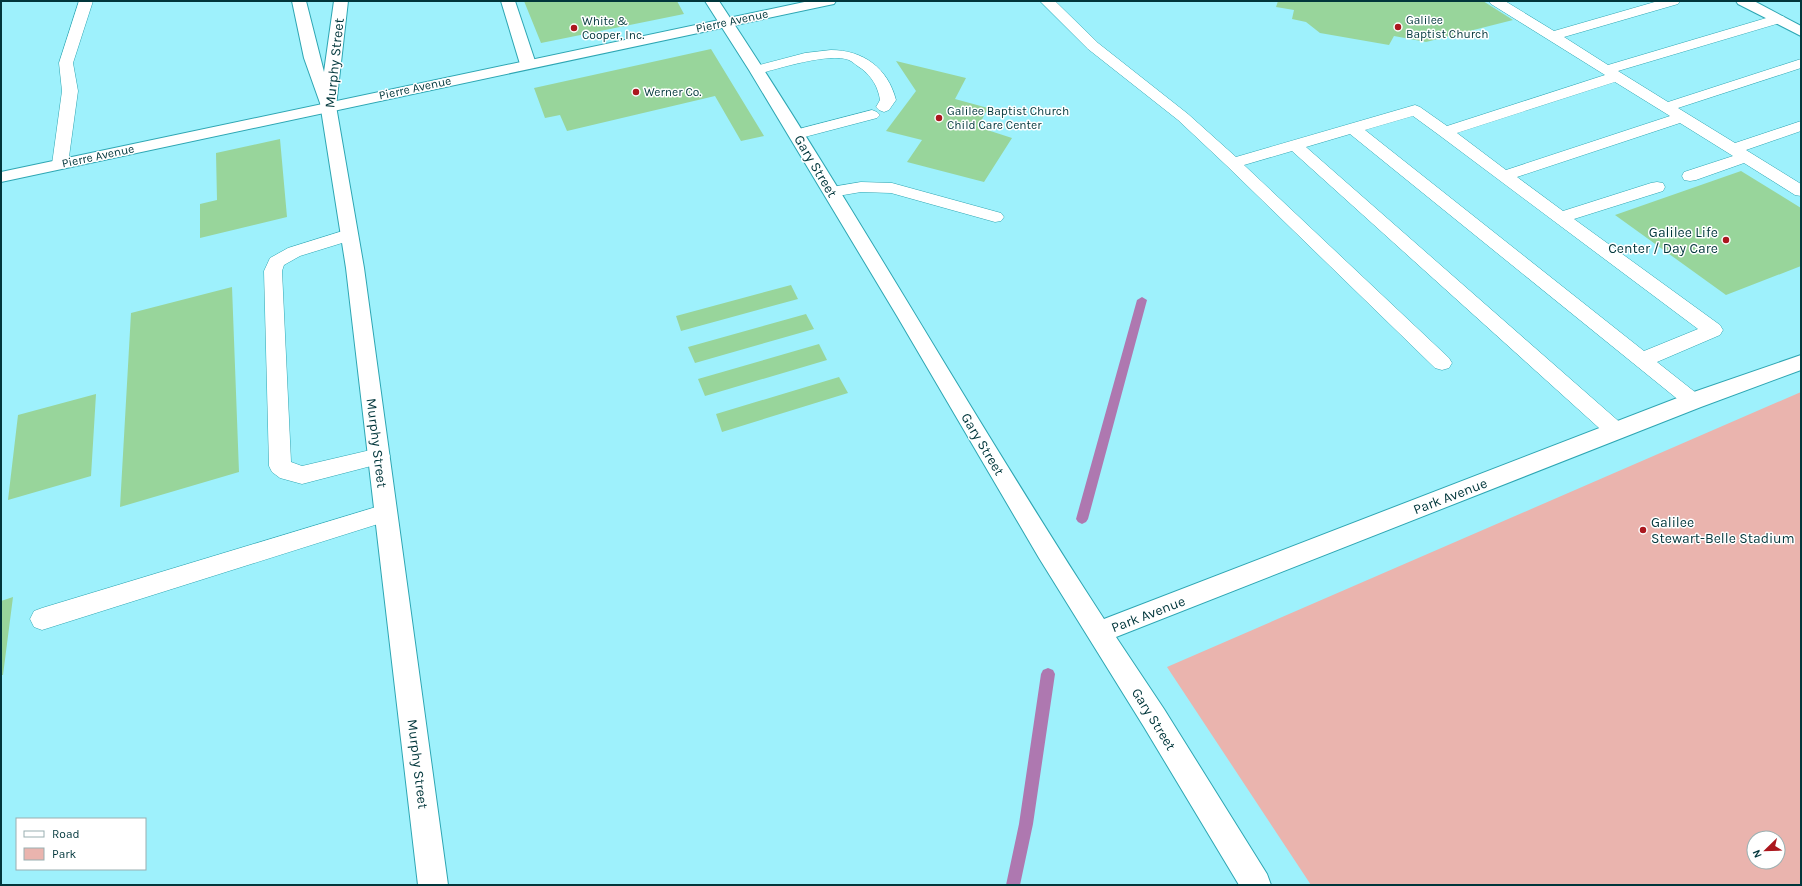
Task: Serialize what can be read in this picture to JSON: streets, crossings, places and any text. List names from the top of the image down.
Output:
{
  "streets": {
    "street": [
      "Pierre Avenue",
      "Murphy Street",
      "Gary Street",
      "Park Avenue"
    ]
  },
  "crossings": [
    ["Pierre Avenue", "Murphy Street"],
    ["Pierre Avenue", "Gary Street"],
    ["Gary Street", "Park Avenue"]
  ],
  "places": [
    "Galilee Baptist Church",
    "White & Cooper, Inc.",
    "Werner Co.",
    "Galilee Baptist Church Child Care Center",
    "Galilee Life Center / Day Care",
    "Galilee Stewart-Belle Stadium"
  ],
  "legend": ["Road", "Park"],
  "north": "bottom left"
}
